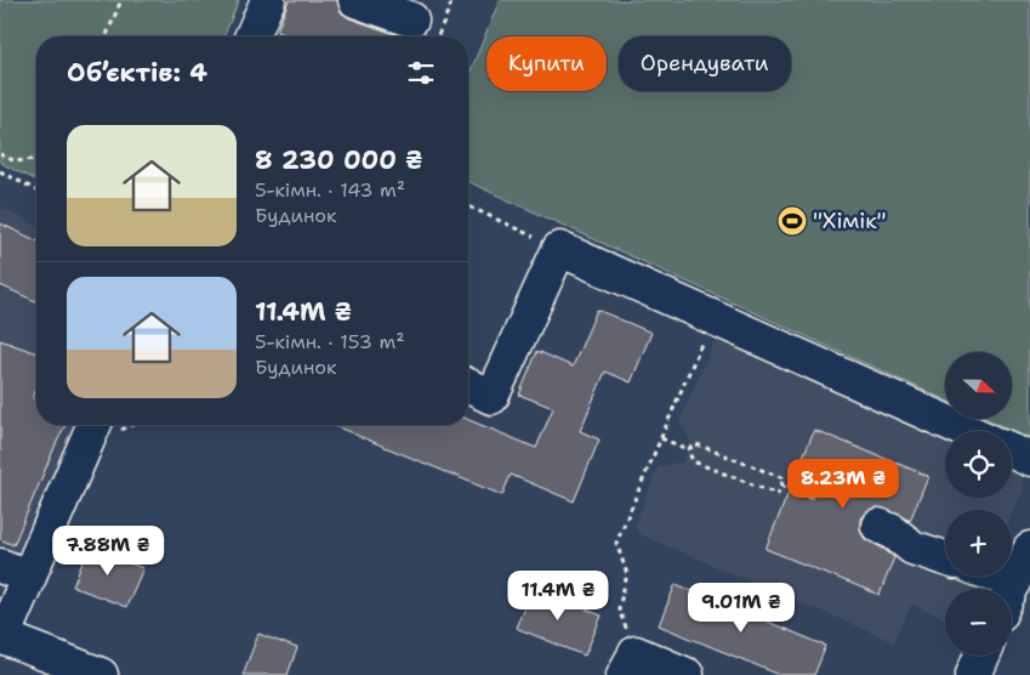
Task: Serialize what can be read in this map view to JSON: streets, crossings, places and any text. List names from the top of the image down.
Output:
{
  "places": {
    "sports": ["\"Хімік\""]
  },
  "north": "right",
  "page": {
    "chip": ["Купити", "Орендувати"],
    "heading": "Об’єктів: 4",
    "list": [
      {
        "name": "8 230 000 ₴",
        "note": "5-кімн. · 143 m² · Будинок"
      },
      {
        "name": "11.4M ₴",
        "note": "5-кімн. · 153 m² · Будинок"
      }
    ],
    "map_buttons": ["+", "−"],
    "price": [
      "8.23M ₴",
      "7.88M ₴",
      "11.4M ₴",
      "9.01M ₴"
    ]
  }
}
